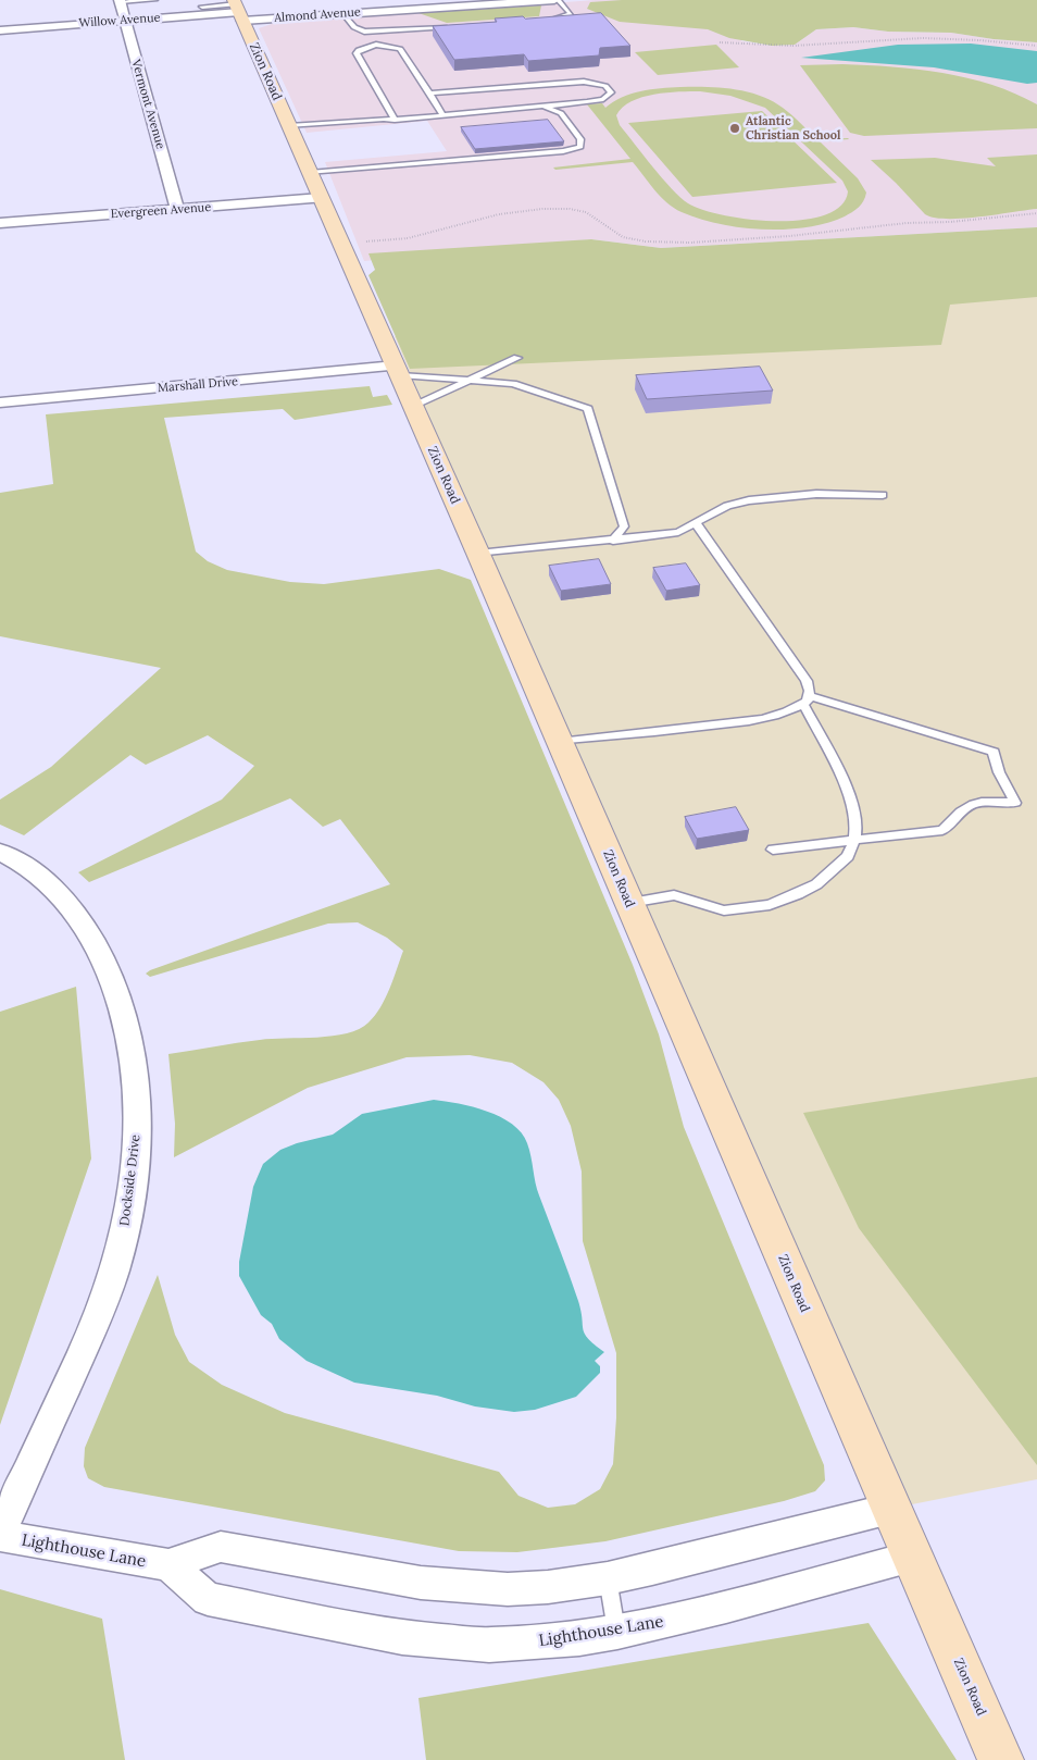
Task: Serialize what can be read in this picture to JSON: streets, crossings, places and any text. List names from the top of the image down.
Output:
{
  "streets": {
    "street": [
      "Almond Avenue",
      "Willow Avenue",
      "Zion Road",
      "Vermont Avenue",
      "Evergreen Avenue",
      "Marshall Drive",
      "Dockside Drive",
      "Lighthouse Lane"
    ]
  },
  "crossings": [
    ["Almond Avenue", "Willow Avenue"],
    ["Almond Avenue", "Zion Road"],
    ["Willow Avenue", "Zion Road"],
    ["Willow Avenue", "Vermont Avenue"],
    ["Zion Road", "Evergreen Avenue"],
    ["Zion Road", "Marshall Drive"],
    ["Zion Road", "Lighthouse Lane"],
    ["Vermont Avenue", "Evergreen Avenue"],
    ["Dockside Drive", "Lighthouse Lane"]
  ],
  "places": ["Atlantic Christian School"]
}
